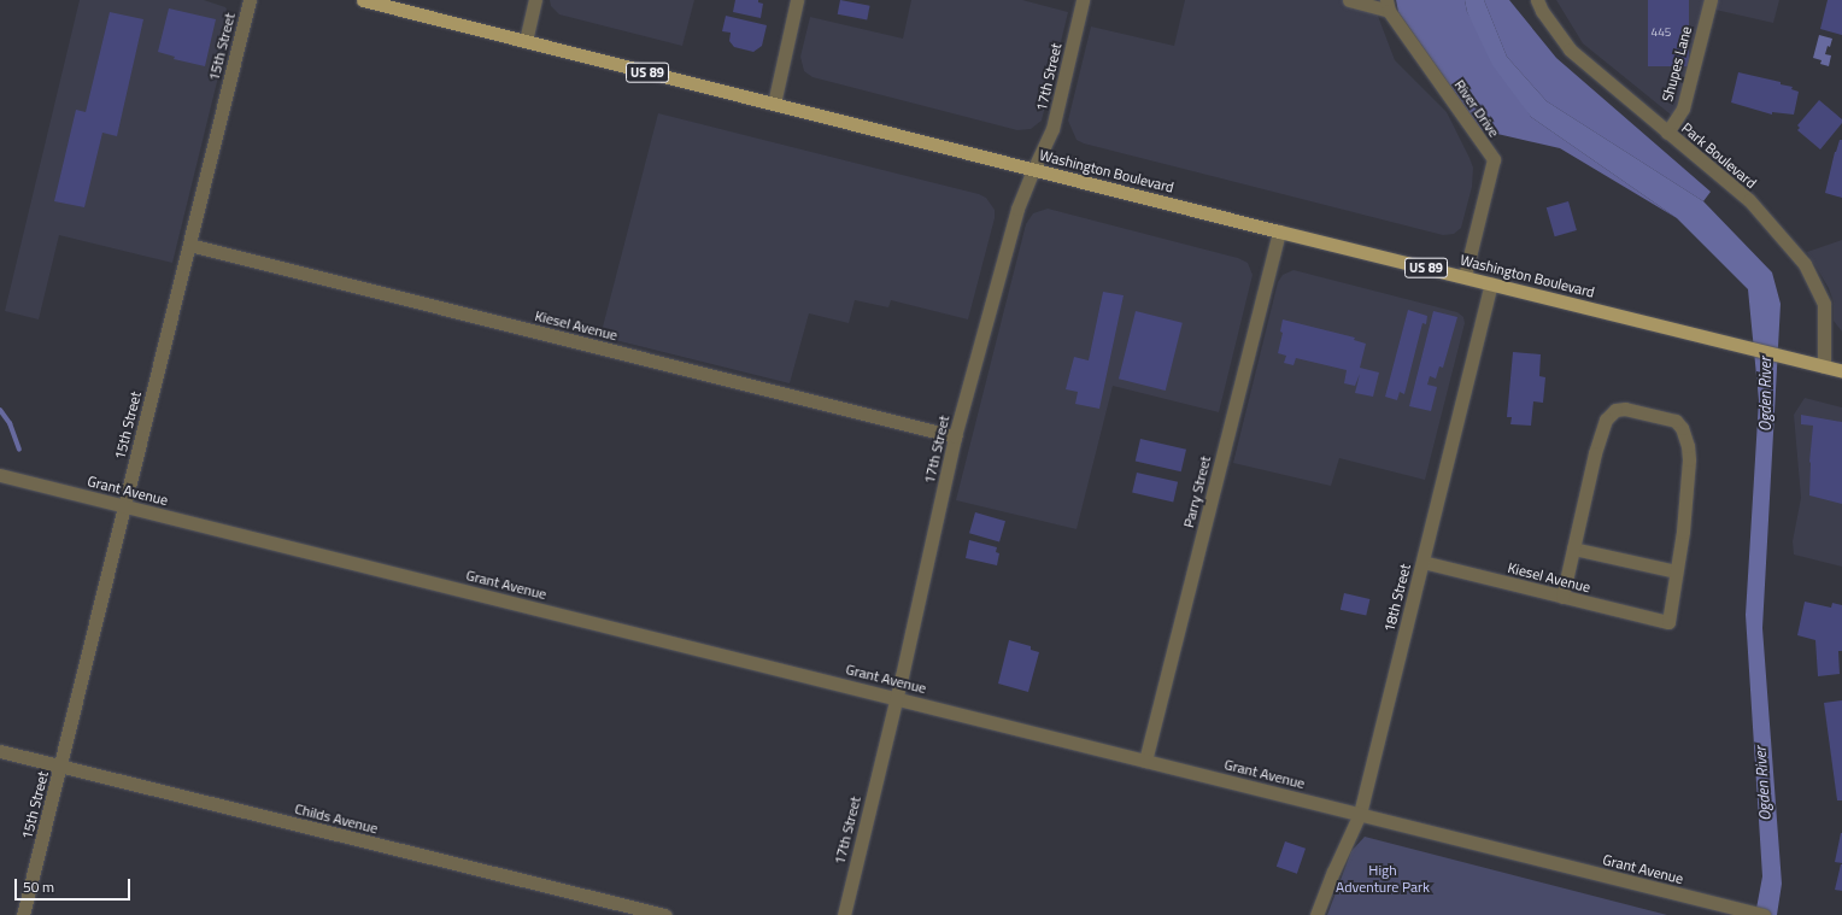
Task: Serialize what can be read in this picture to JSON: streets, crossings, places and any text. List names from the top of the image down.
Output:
{
  "streets": {
    "main road": ["US 89", "Washington Boulevard"],
    "street": [
      "15th Street",
      "Shupes Lane",
      "17th Street",
      "River Drive",
      "Park Boulevard",
      "Kiesel Avenue",
      "Grant Avenue",
      "Parry Street",
      "18th Street",
      "Childs Avenue"
    ]
  },
  "crossings": [
    ["15th Street", "Kiesel Avenue"],
    ["15th Street", "Grant Avenue"],
    ["15th Street", "Childs Avenue"],
    ["Shupes Lane", "Park Boulevard"],
    ["17th Street", "Washington Boulevard"],
    ["17th Street", "Kiesel Avenue"],
    ["17th Street", "Grant Avenue"],
    ["River Drive", "Washington Boulevard"],
    ["Park Boulevard", "Washington Boulevard"],
    ["Washington Boulevard", "Parry Street"],
    ["Washington Boulevard", "18th Street"],
    ["Kiesel Avenue", "18th Street"],
    ["Grant Avenue", "Parry Street"],
    ["Grant Avenue", "18th Street"]
  ],
  "water": ["Ogden River"],
  "parks": ["High Adventure Park"],
  "house_numbers": ["445"],
  "scale_bar": "50 m"
}
